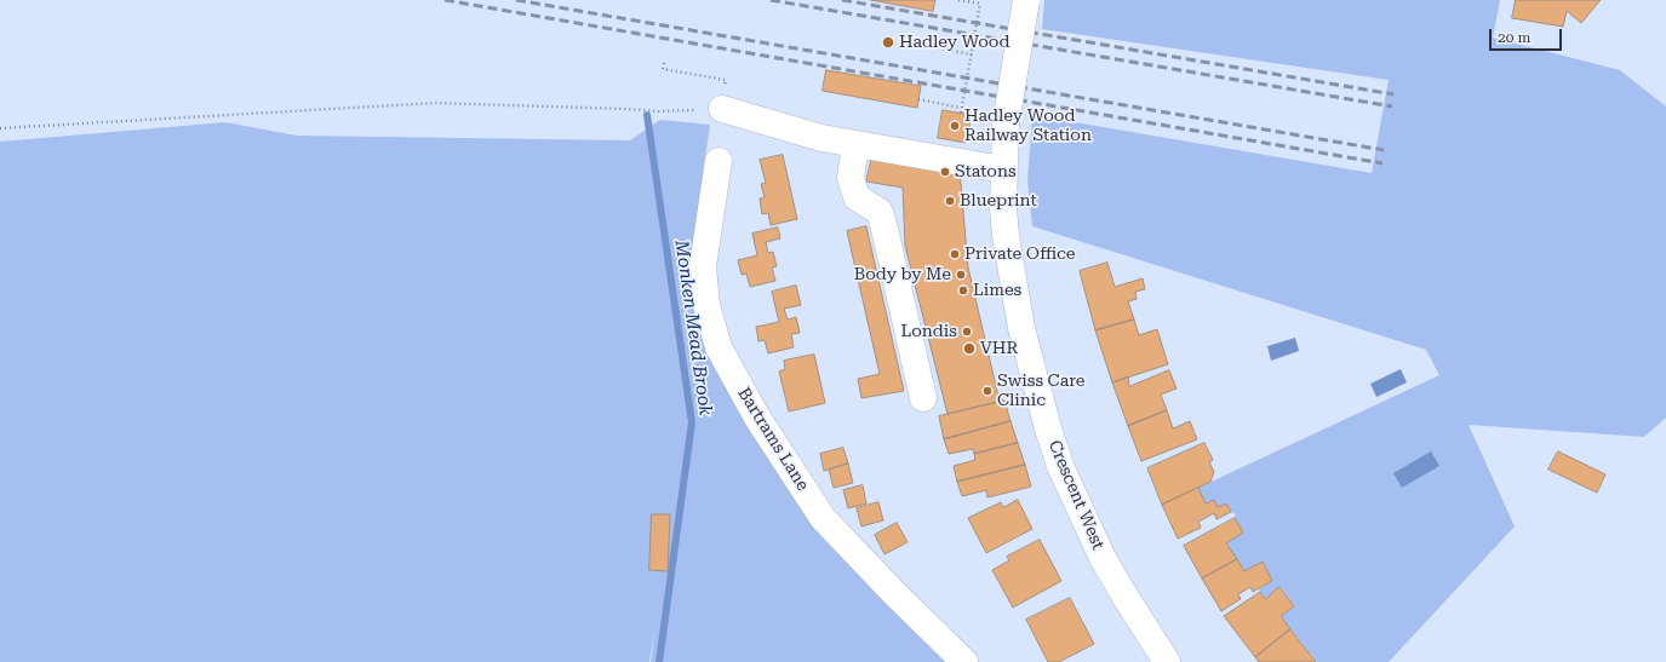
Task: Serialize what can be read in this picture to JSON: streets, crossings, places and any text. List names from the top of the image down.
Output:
{
  "streets": {
    "street": ["Bartrams Lane", "Crescent West"]
  },
  "water": ["Monken Mead Brook"],
  "places": [
    "Hadley Wood",
    "Hadley Wood Railway Station",
    "Statons",
    "Blueprint",
    "Private Office",
    "Body by Me",
    "Limes",
    "Londis",
    "VHR",
    "Swiss Care Clinic"
  ],
  "scale_bar": "20 m"
}
